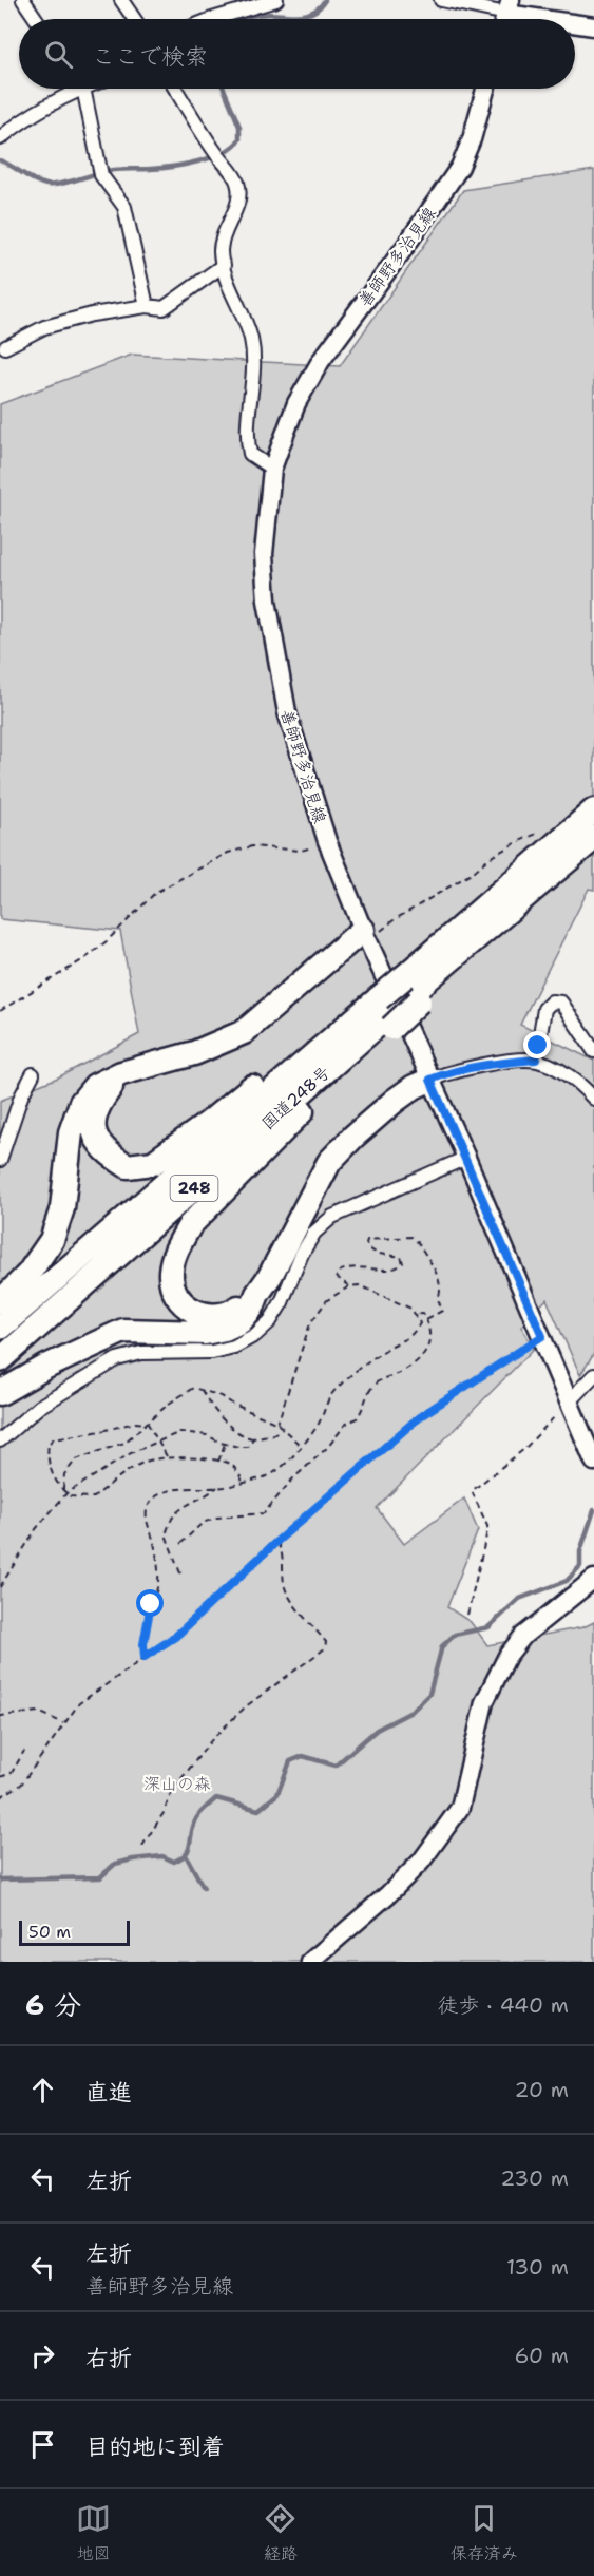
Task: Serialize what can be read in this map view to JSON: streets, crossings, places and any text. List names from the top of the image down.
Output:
{
  "streets": {
    "highway": ["国道248号", "248"],
    "main road": ["善師野多治見線"]
  },
  "parks": ["深山の森"],
  "scale_bar": "50 m",
  "page": {
    "search": "ここで検索",
    "scale": "50 m",
    "heading": ["6 分", "徒歩 · 440 m"],
    "list": [
      ["直進", "20 m"],
      ["左折", "230 m"],
      ["左折", "善師野多治見線", "130 m"],
      ["右折", "60 m"],
      "目的地に到着"
    ],
    "nav": ["地図", "経路", "保存済み"]
  }
}
